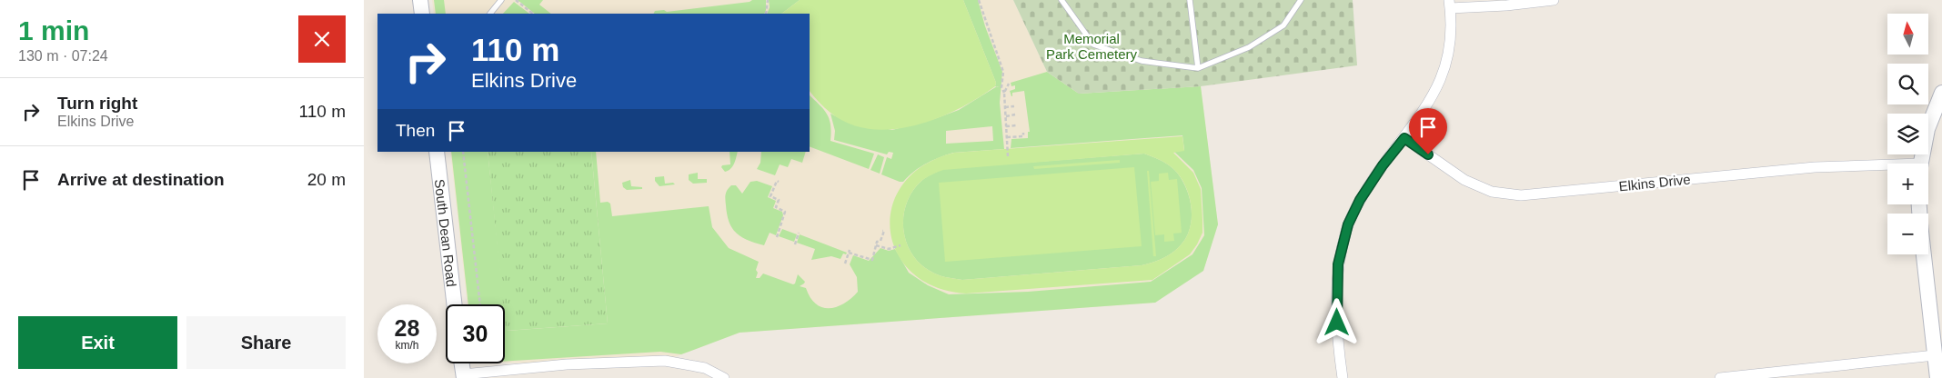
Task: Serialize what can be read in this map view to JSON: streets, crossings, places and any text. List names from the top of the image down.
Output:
{
  "streets": {
    "main road": ["South Dean Road"],
    "street": ["Elkins Drive"]
  },
  "parks": ["Memorial Park Cemetery"],
  "north": "top",
  "page": {
    "heading": ["1 min", "130 m · 07:24"],
    "map_buttons": ["+", "−"],
    "turn": ["110 m", "Elkins Drive"],
    "list": [
      {
        "name": "Turn right",
        "note": "Elkins Drive",
        "value": "110 m"
      },
      {
        "name": "Arrive at destination",
        "value": "20 m"
      }
    ],
    "then": "Then",
    "speed": "28 km/h",
    "limit": "30",
    "buttons": ["Exit", "Share"]
  }
}
